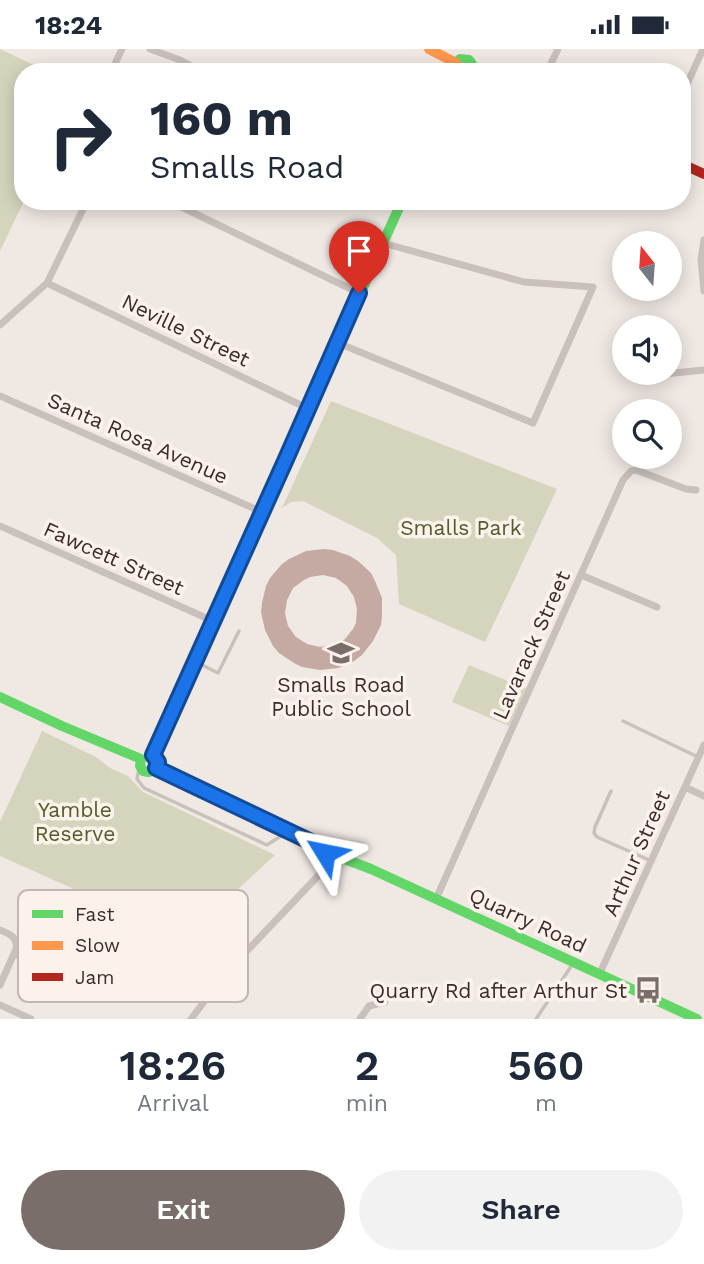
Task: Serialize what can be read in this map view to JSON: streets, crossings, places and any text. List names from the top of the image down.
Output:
{
  "streets": {
    "street": [
      "Neville Street",
      "Santa Rosa Avenue",
      "Fawcett Street",
      "Lavarack Street",
      "Arthur Street",
      "Quarry Road"
    ]
  },
  "crossings": [
    ["Lavarack Street", "Quarry Road"],
    ["Arthur Street", "Quarry Road"]
  ],
  "parks": ["Smalls Park", "Yamble Reserve"],
  "places": {
    "school or university": ["Smalls Road Public School"],
    "bus stop": ["Quarry Rd after Arthur St"]
  },
  "legend": ["Fast", "Slow", "Jam"],
  "north": "top",
  "page": {
    "status": "18:24",
    "turn": ["160 m", "Smalls Road"],
    "eta": [
      "18:26",
      "Arrival",
      "2",
      "min",
      "560",
      "m"
    ],
    "buttons": ["Exit", "Share"]
  }
}
